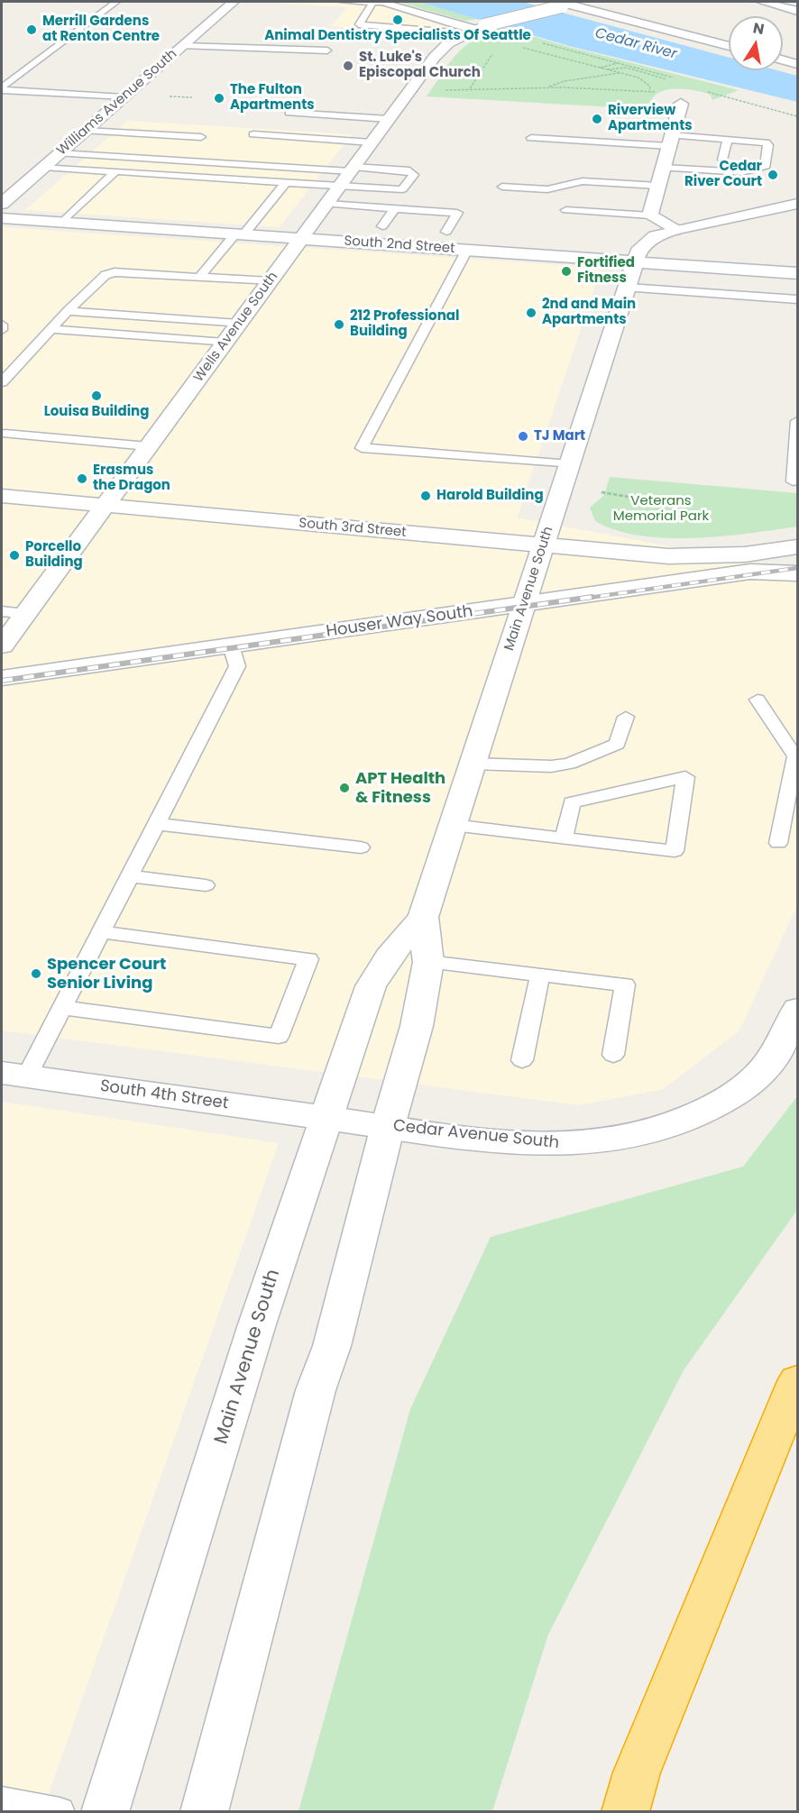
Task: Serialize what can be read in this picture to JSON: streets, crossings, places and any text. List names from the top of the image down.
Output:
{
  "streets": {
    "street": [
      "Williams Avenue South",
      "South 2nd Street",
      "Wells Avenue South",
      "South 3rd Street",
      "Main Avenue South",
      "Houser Way South",
      "South 4th Street",
      "Cedar Avenue South"
    ]
  },
  "crossings": [
    ["South 2nd Street", "Wells Avenue South"],
    ["South 2nd Street", "Main Avenue South"],
    ["Wells Avenue South", "South 3rd Street"],
    ["South 3rd Street", "Main Avenue South"],
    ["Main Avenue South", "Houser Way South"],
    ["Main Avenue South", "South 4th Street"],
    ["Main Avenue South", "Cedar Avenue South"],
    ["South 4th Street", "Cedar Avenue South"]
  ],
  "water": ["Cedar River"],
  "parks": ["Veterans Memorial Park"],
  "places": [
    "Animal Dentistry Specialists Of Seattle",
    "Merrill Gardens at Renton Centre",
    "St. Luke's Episcopal Church",
    "The Fulton Apartments",
    "Riverview Apartments",
    "Cedar River Court",
    "Fortified Fitness",
    "2nd and Main Apartments",
    "212 Professional Building",
    "Louisa Building",
    "TJ Mart",
    "Erasmus the Dragon",
    "Harold Building",
    "Porcello Building",
    "APT Health & Fitness",
    "Spencer Court Senior Living"
  ],
  "north": "top"
}
